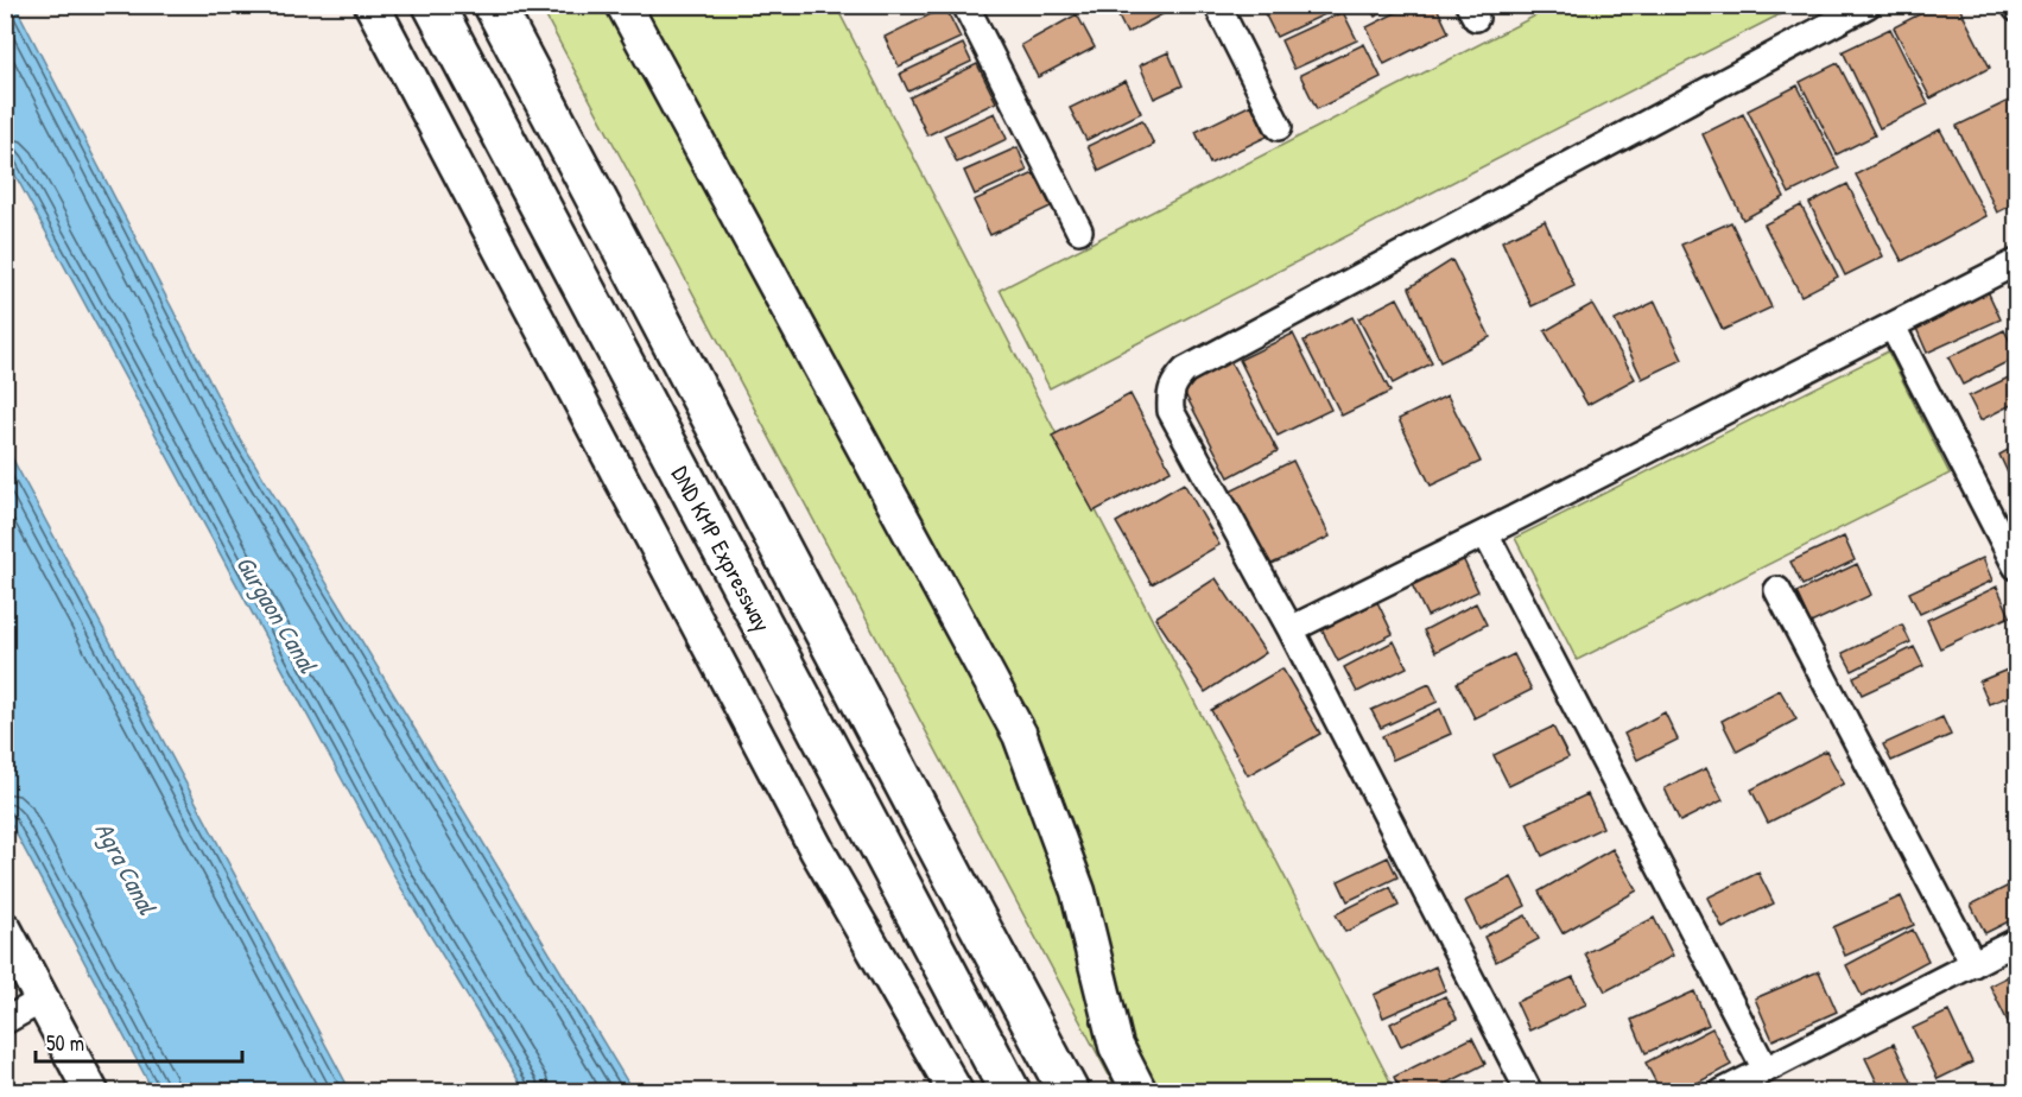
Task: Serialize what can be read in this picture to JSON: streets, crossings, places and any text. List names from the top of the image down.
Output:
{
  "streets": {
    "highway": ["DND KMP Expressway"]
  },
  "water": ["Gurgaon Canal", "Agra Canal"],
  "scale_bar": "50 m"
}
